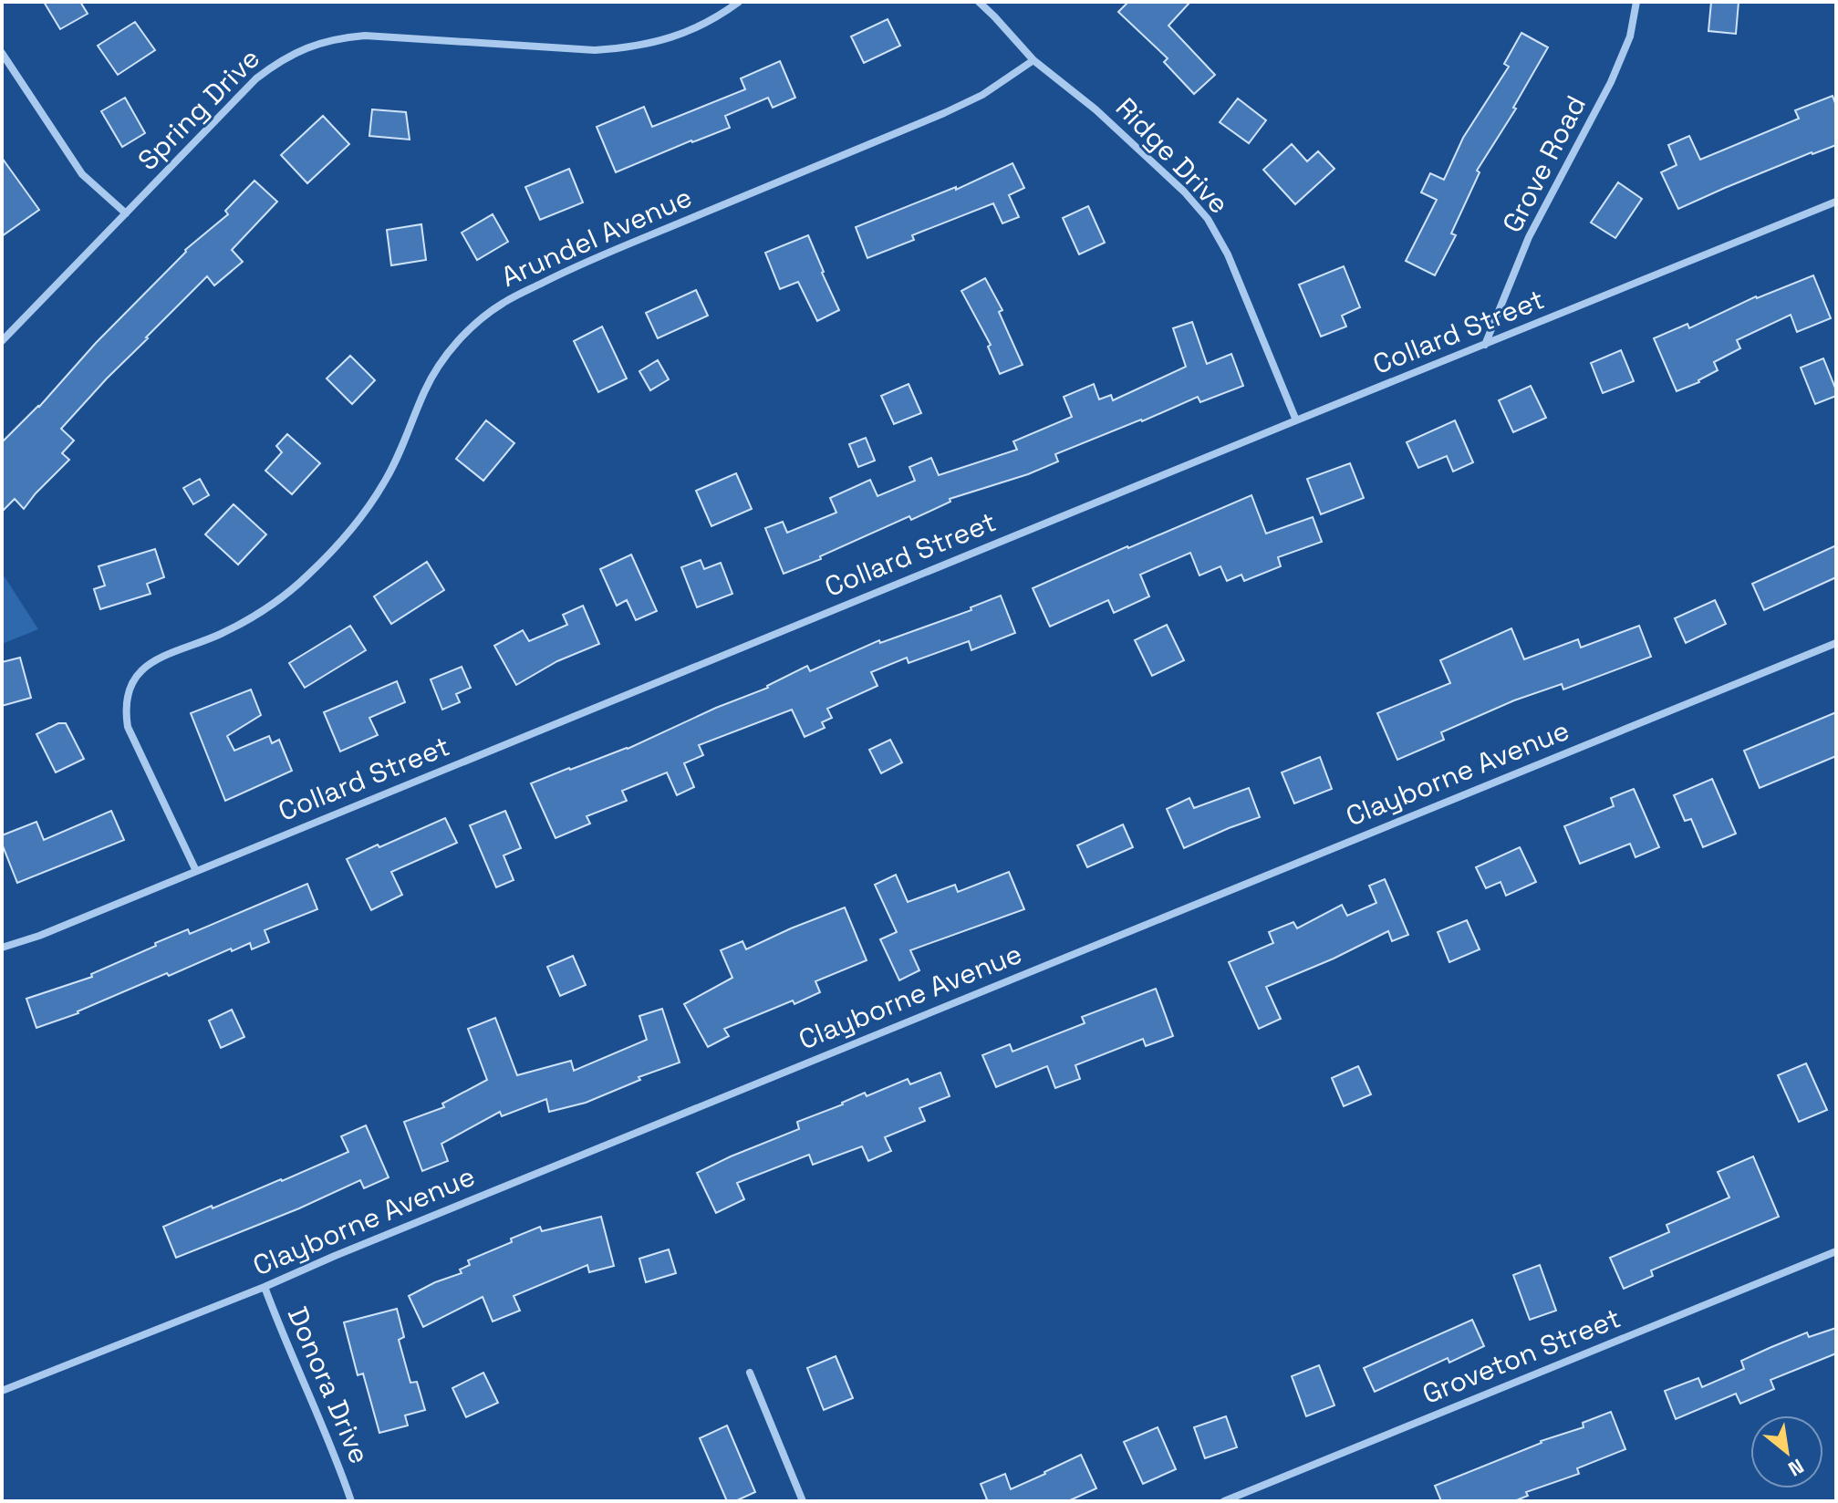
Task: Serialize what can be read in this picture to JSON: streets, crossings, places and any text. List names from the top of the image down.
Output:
{
  "streets": {
    "street": [
      "Spring Drive",
      "Ridge Drive",
      "Grove Road",
      "Arundel Avenue",
      "Collard Street",
      "Clayborne Avenue",
      "Groveton Street",
      "Donora Drive"
    ]
  },
  "crossings": [
    ["Ridge Drive", "Arundel Avenue"],
    ["Ridge Drive", "Collard Street"],
    ["Grove Road", "Collard Street"],
    ["Arundel Avenue", "Collard Street"],
    ["Clayborne Avenue", "Donora Drive"]
  ],
  "north": "bottom right"
}
